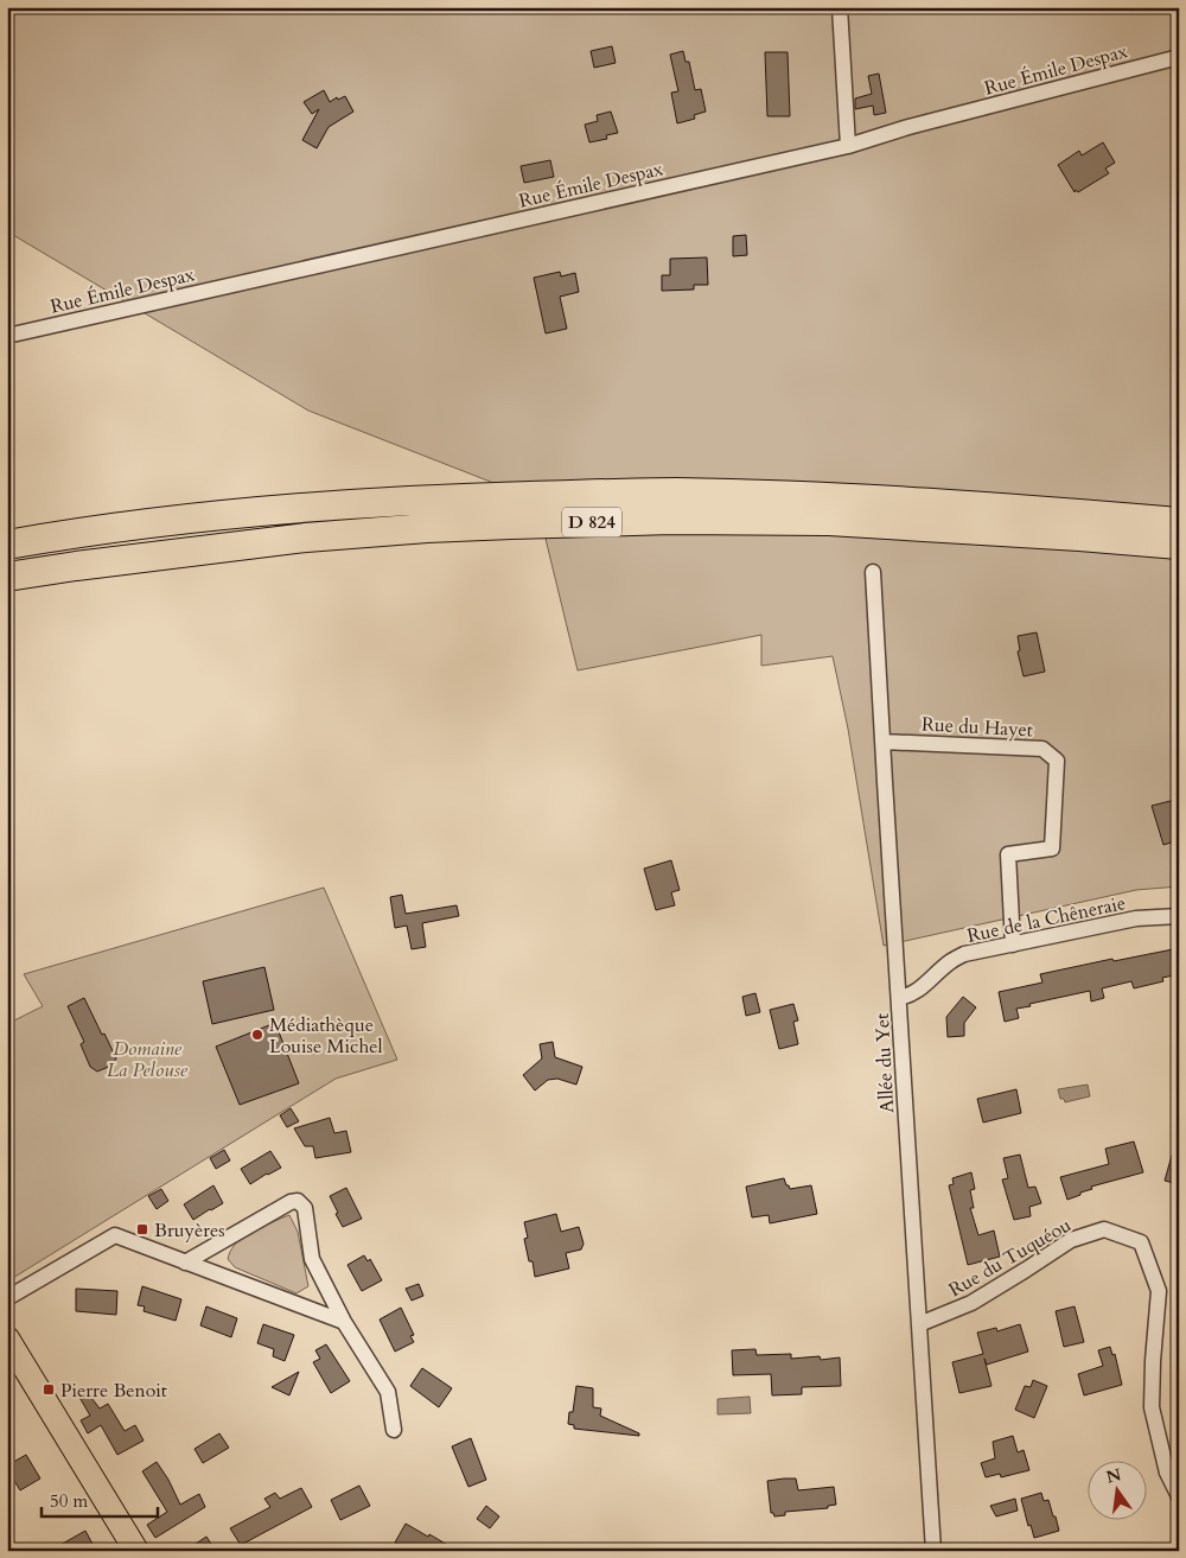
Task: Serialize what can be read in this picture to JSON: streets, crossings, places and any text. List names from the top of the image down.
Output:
{
  "streets": {
    "highway": ["D 824"],
    "street": [
      "Rue Émile Despax",
      "Rue du Hayet",
      "Rue de la Chêneraie",
      "Allée du Yet",
      "Rue du Tuquéou"
    ]
  },
  "crossings": [
    ["Rue du Hayet", "Rue de la Chêneraie"],
    ["Rue du Hayet", "Allée du Yet"],
    ["Rue de la Chêneraie", "Allée du Yet"],
    ["Allée du Yet", "Rue du Tuquéou"]
  ],
  "parks": ["Domaine La Pelouse"],
  "places": {
    "other": ["Médiathèque Louise Michel"],
    "transit": ["Bruyères", "Pierre Benoit"]
  },
  "scale_bar": "50 m",
  "north": "top"
}
